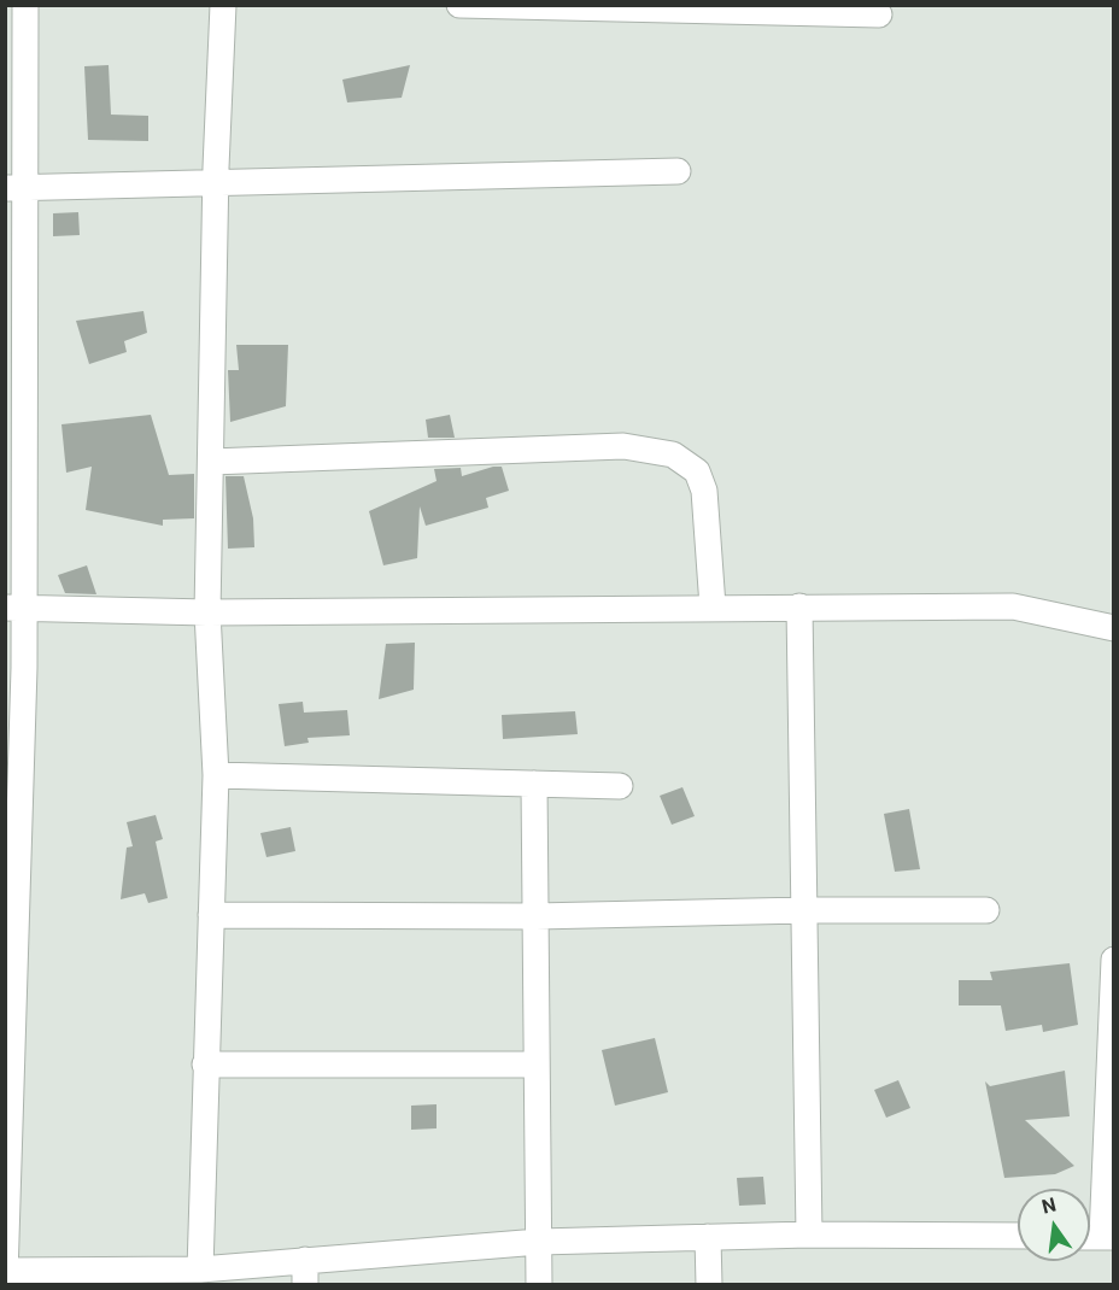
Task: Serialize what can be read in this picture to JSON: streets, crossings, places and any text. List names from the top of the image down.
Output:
{
  "north": "top"
}
